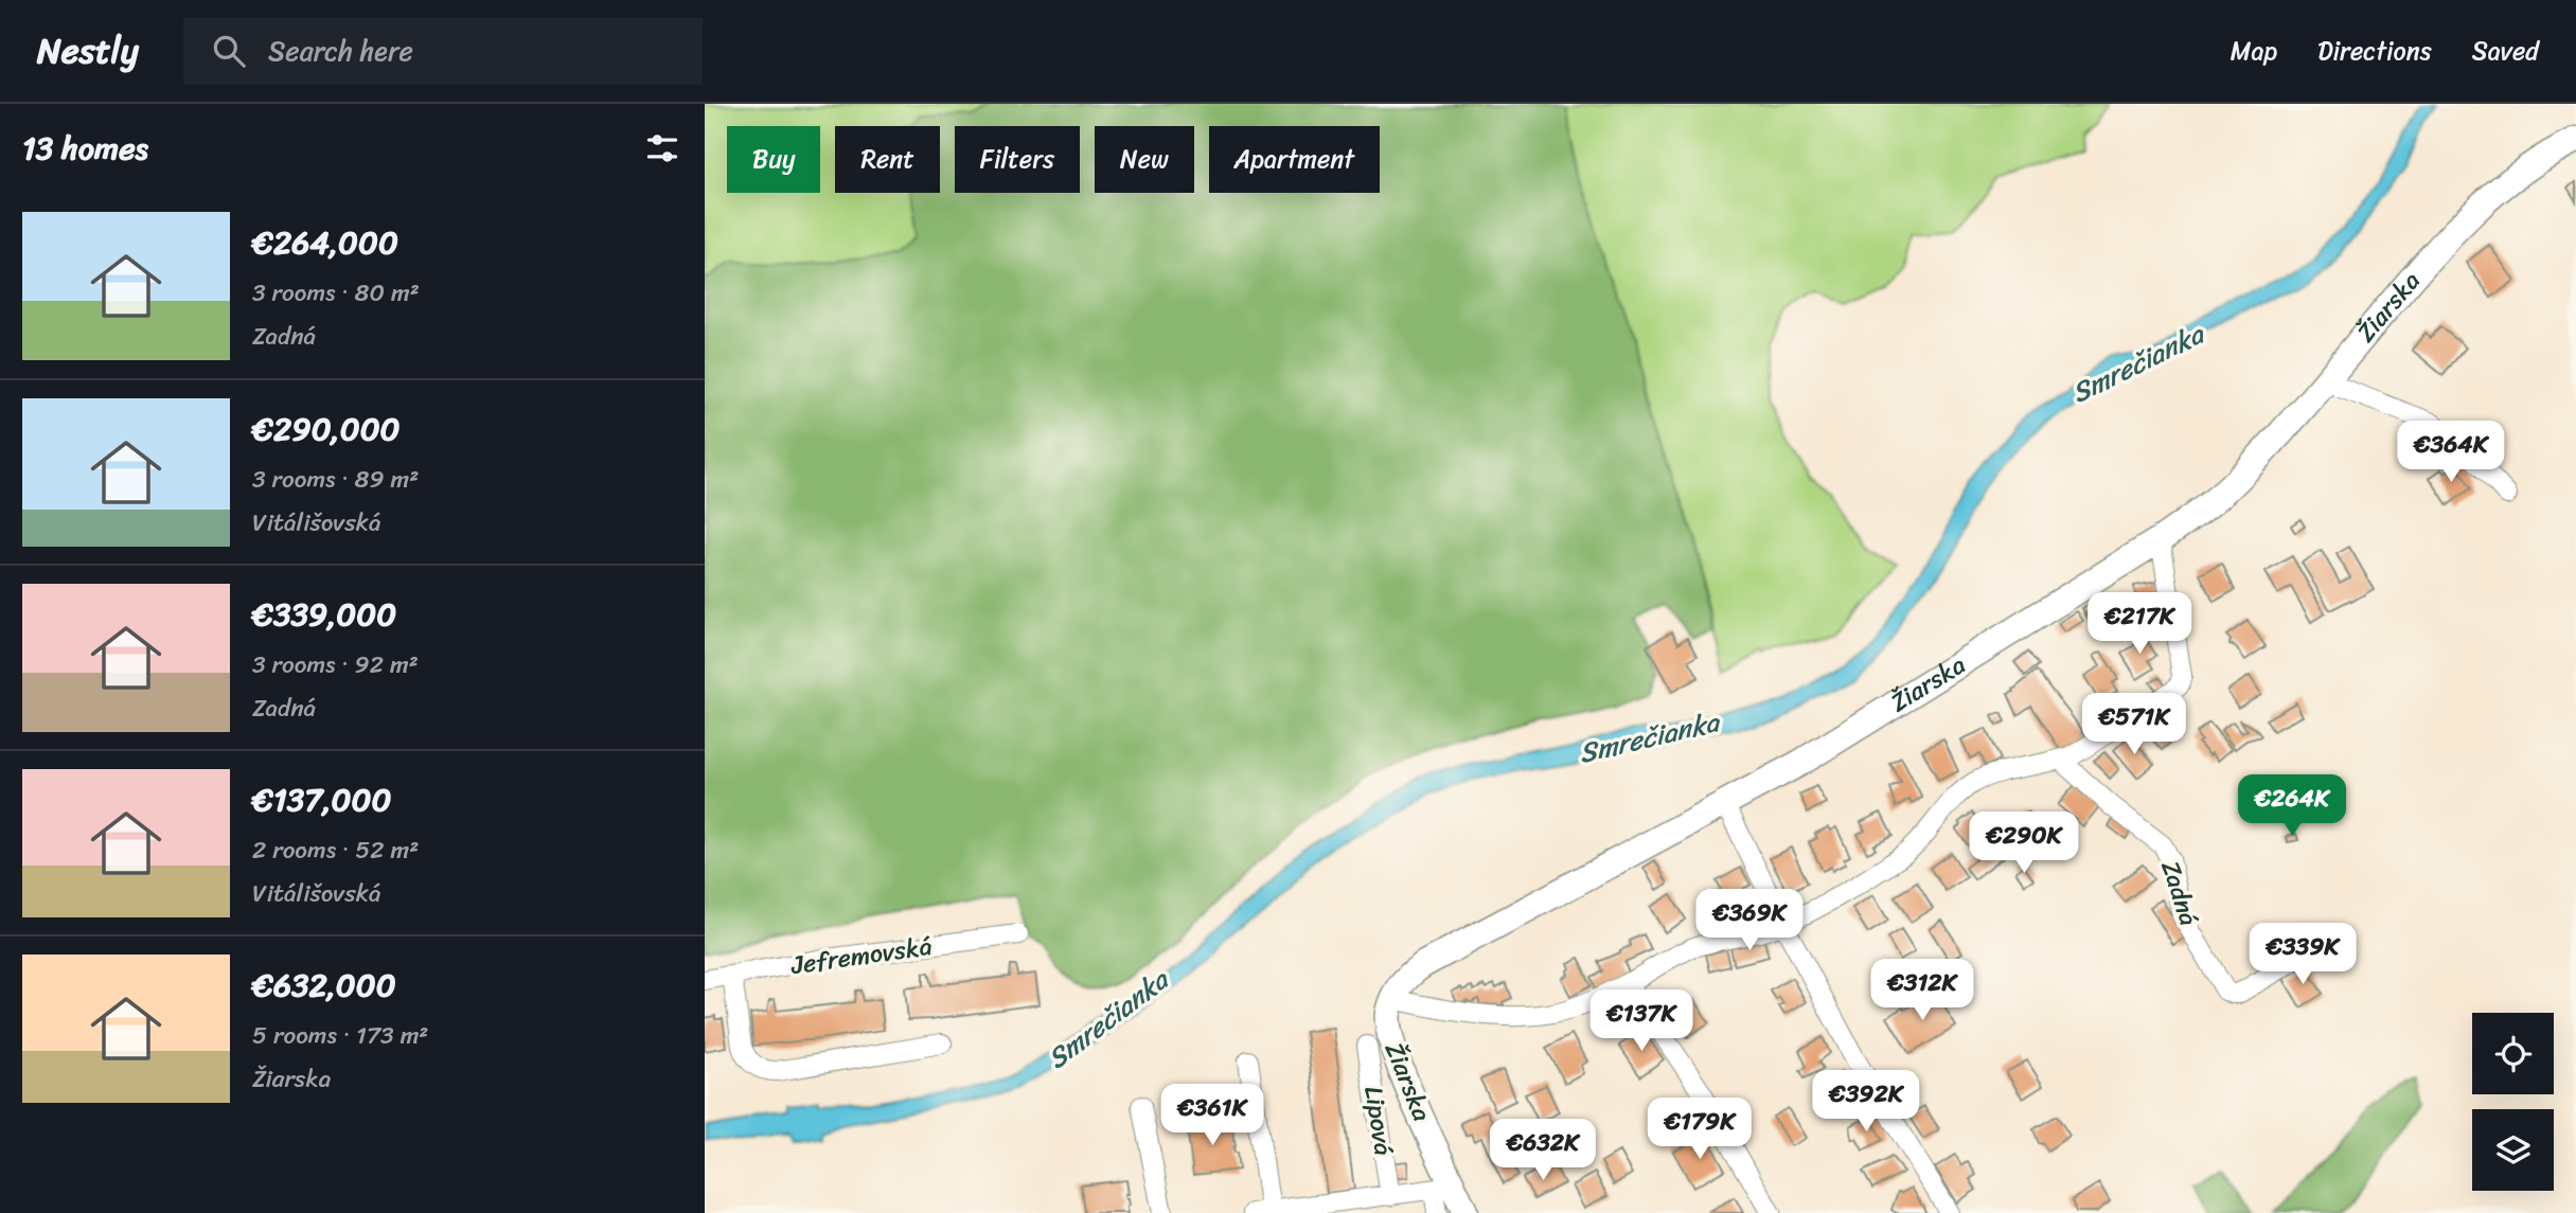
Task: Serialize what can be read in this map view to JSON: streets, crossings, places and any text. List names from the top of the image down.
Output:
{
  "streets": {
    "street": [
      "Žiarska",
      "Zadná",
      "Jefremovská",
      "Lipová"
    ]
  },
  "water": ["Smrečianka"],
  "page": {
    "header": "Nestly",
    "search": "Search here",
    "nav": ["Map", "Directions", "Saved"],
    "heading": "13 homes",
    "chip": [
      "Buy",
      "Rent",
      "Filters",
      "New",
      "Apartment"
    ],
    "list": [
      {
        "name": "€264,000",
        "note": "3 rooms · 80 m² · Zadná"
      },
      {
        "name": "€290,000",
        "note": "3 rooms · 89 m² · Vitálišovská"
      },
      {
        "name": "€339,000",
        "note": "3 rooms · 92 m² · Zadná"
      },
      {
        "name": "€137,000",
        "note": "2 rooms · 52 m² · Vitálišovská"
      },
      {
        "name": "€632,000",
        "note": "5 rooms · 173 m² · Žiarska"
      }
    ],
    "price": [
      "€364K",
      "€217K",
      "€571K",
      "€264K",
      "€290K",
      "€369K",
      "€339K",
      "€312K",
      "€137K",
      "€392K",
      "€361K",
      "€179K",
      "€632K"
    ]
  }
}
